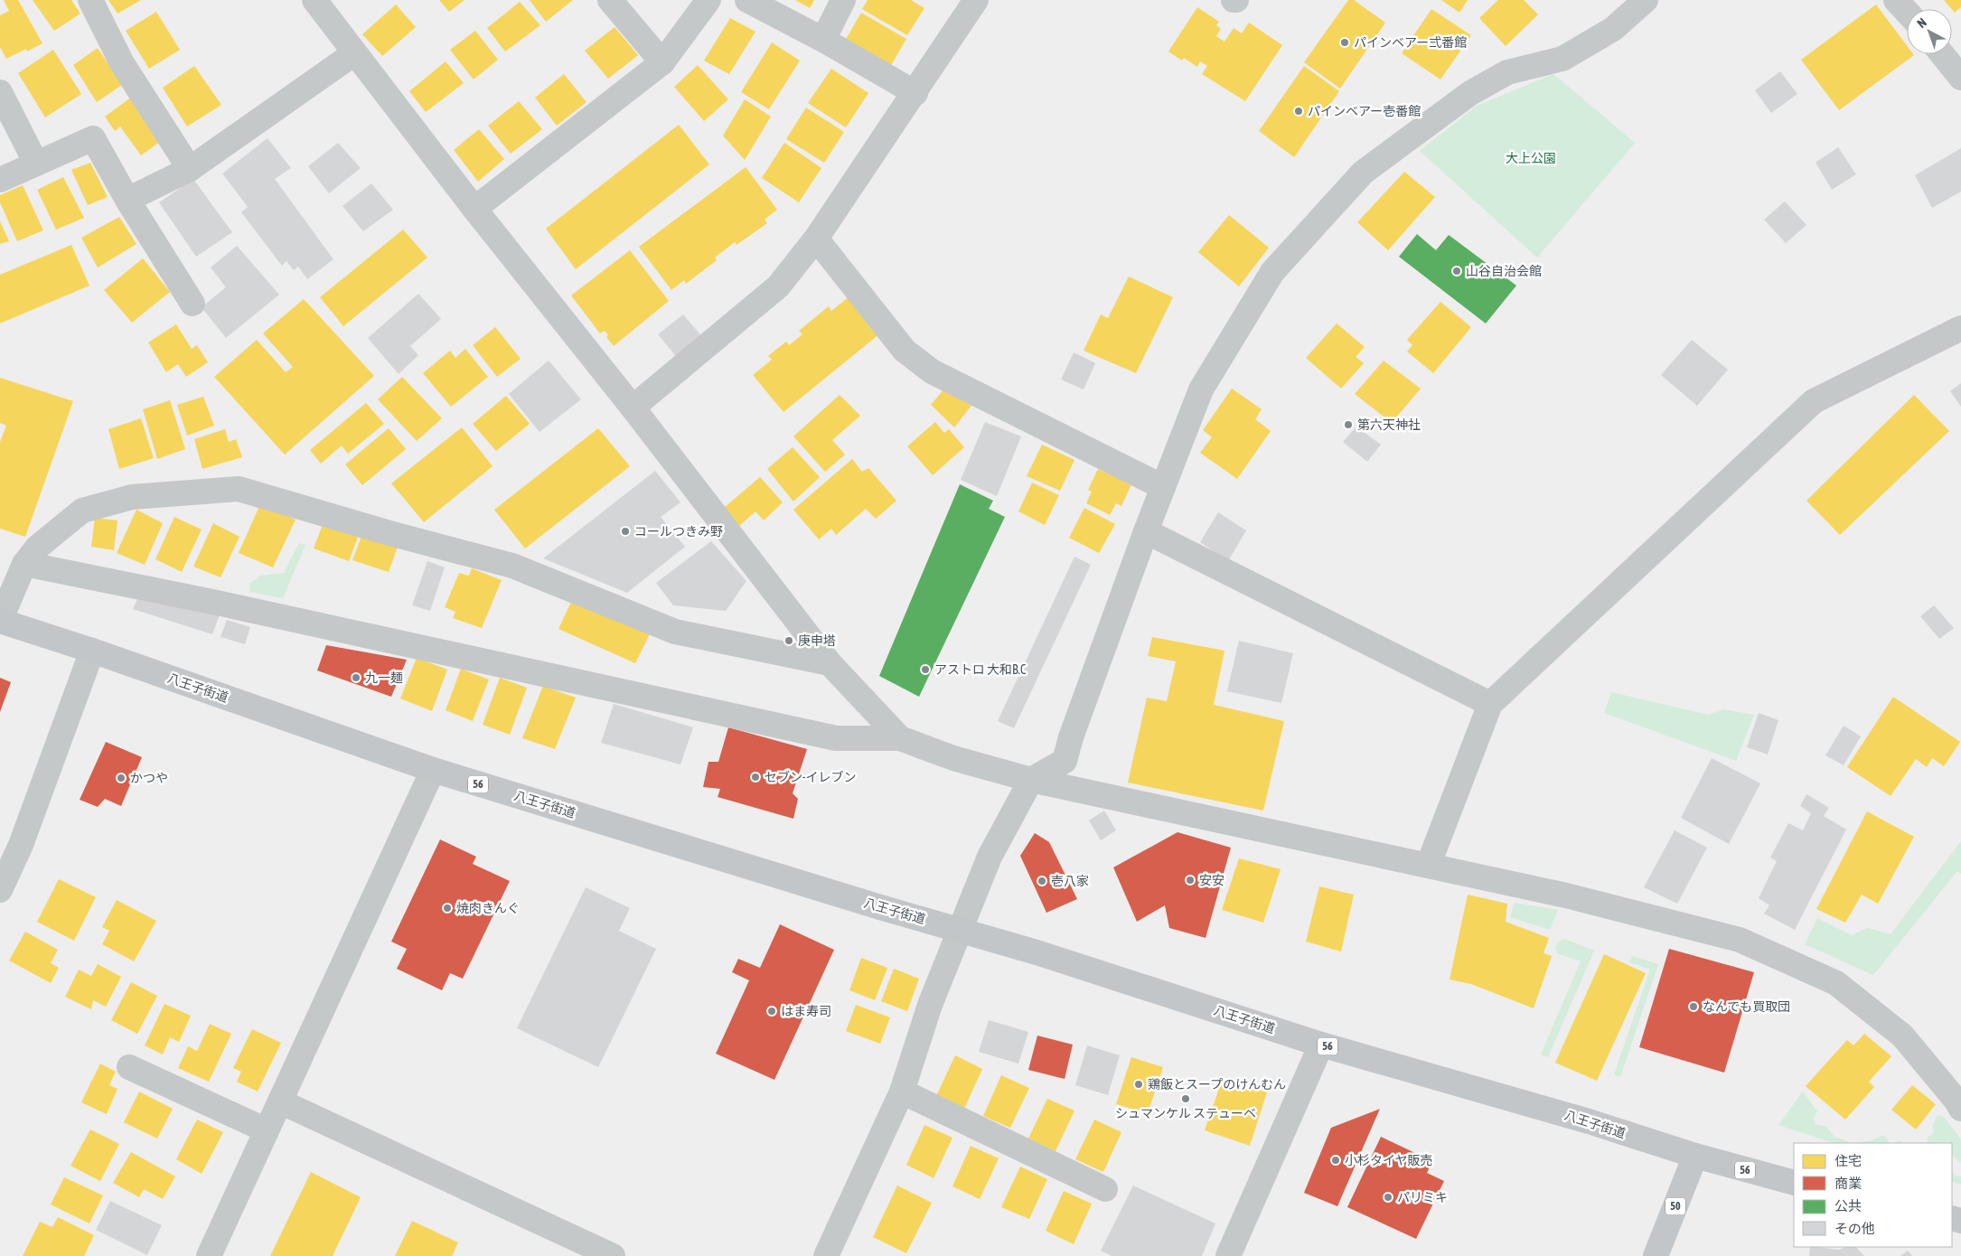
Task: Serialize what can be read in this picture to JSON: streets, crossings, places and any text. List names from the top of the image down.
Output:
{
  "streets": {
    "main road": ["八王子街道", "56", "50"]
  },
  "crossings": [
    ["八王子街道", "50"]
  ],
  "parks": ["大上公園"],
  "places": [
    "パインベアー弍番館",
    "パインベアー壱番館",
    "山谷自治会館",
    "第六天神社",
    "コールつきみ野",
    "庚申塔",
    "アストロ 大和B.C",
    "九一麺",
    "セブン-イレブン",
    "かつや",
    "安安",
    "壱八家",
    "焼肉きんぐ",
    "なんでも買取団",
    "はま寿司",
    "鶏飯とスープのけんむん",
    "シュマンケル ステューベ",
    "小杉タイヤ販売",
    "パリミキ"
  ],
  "legend": [
    "住宅",
    "商業",
    "公共",
    "その他"
  ],
  "north": "top left"
}
